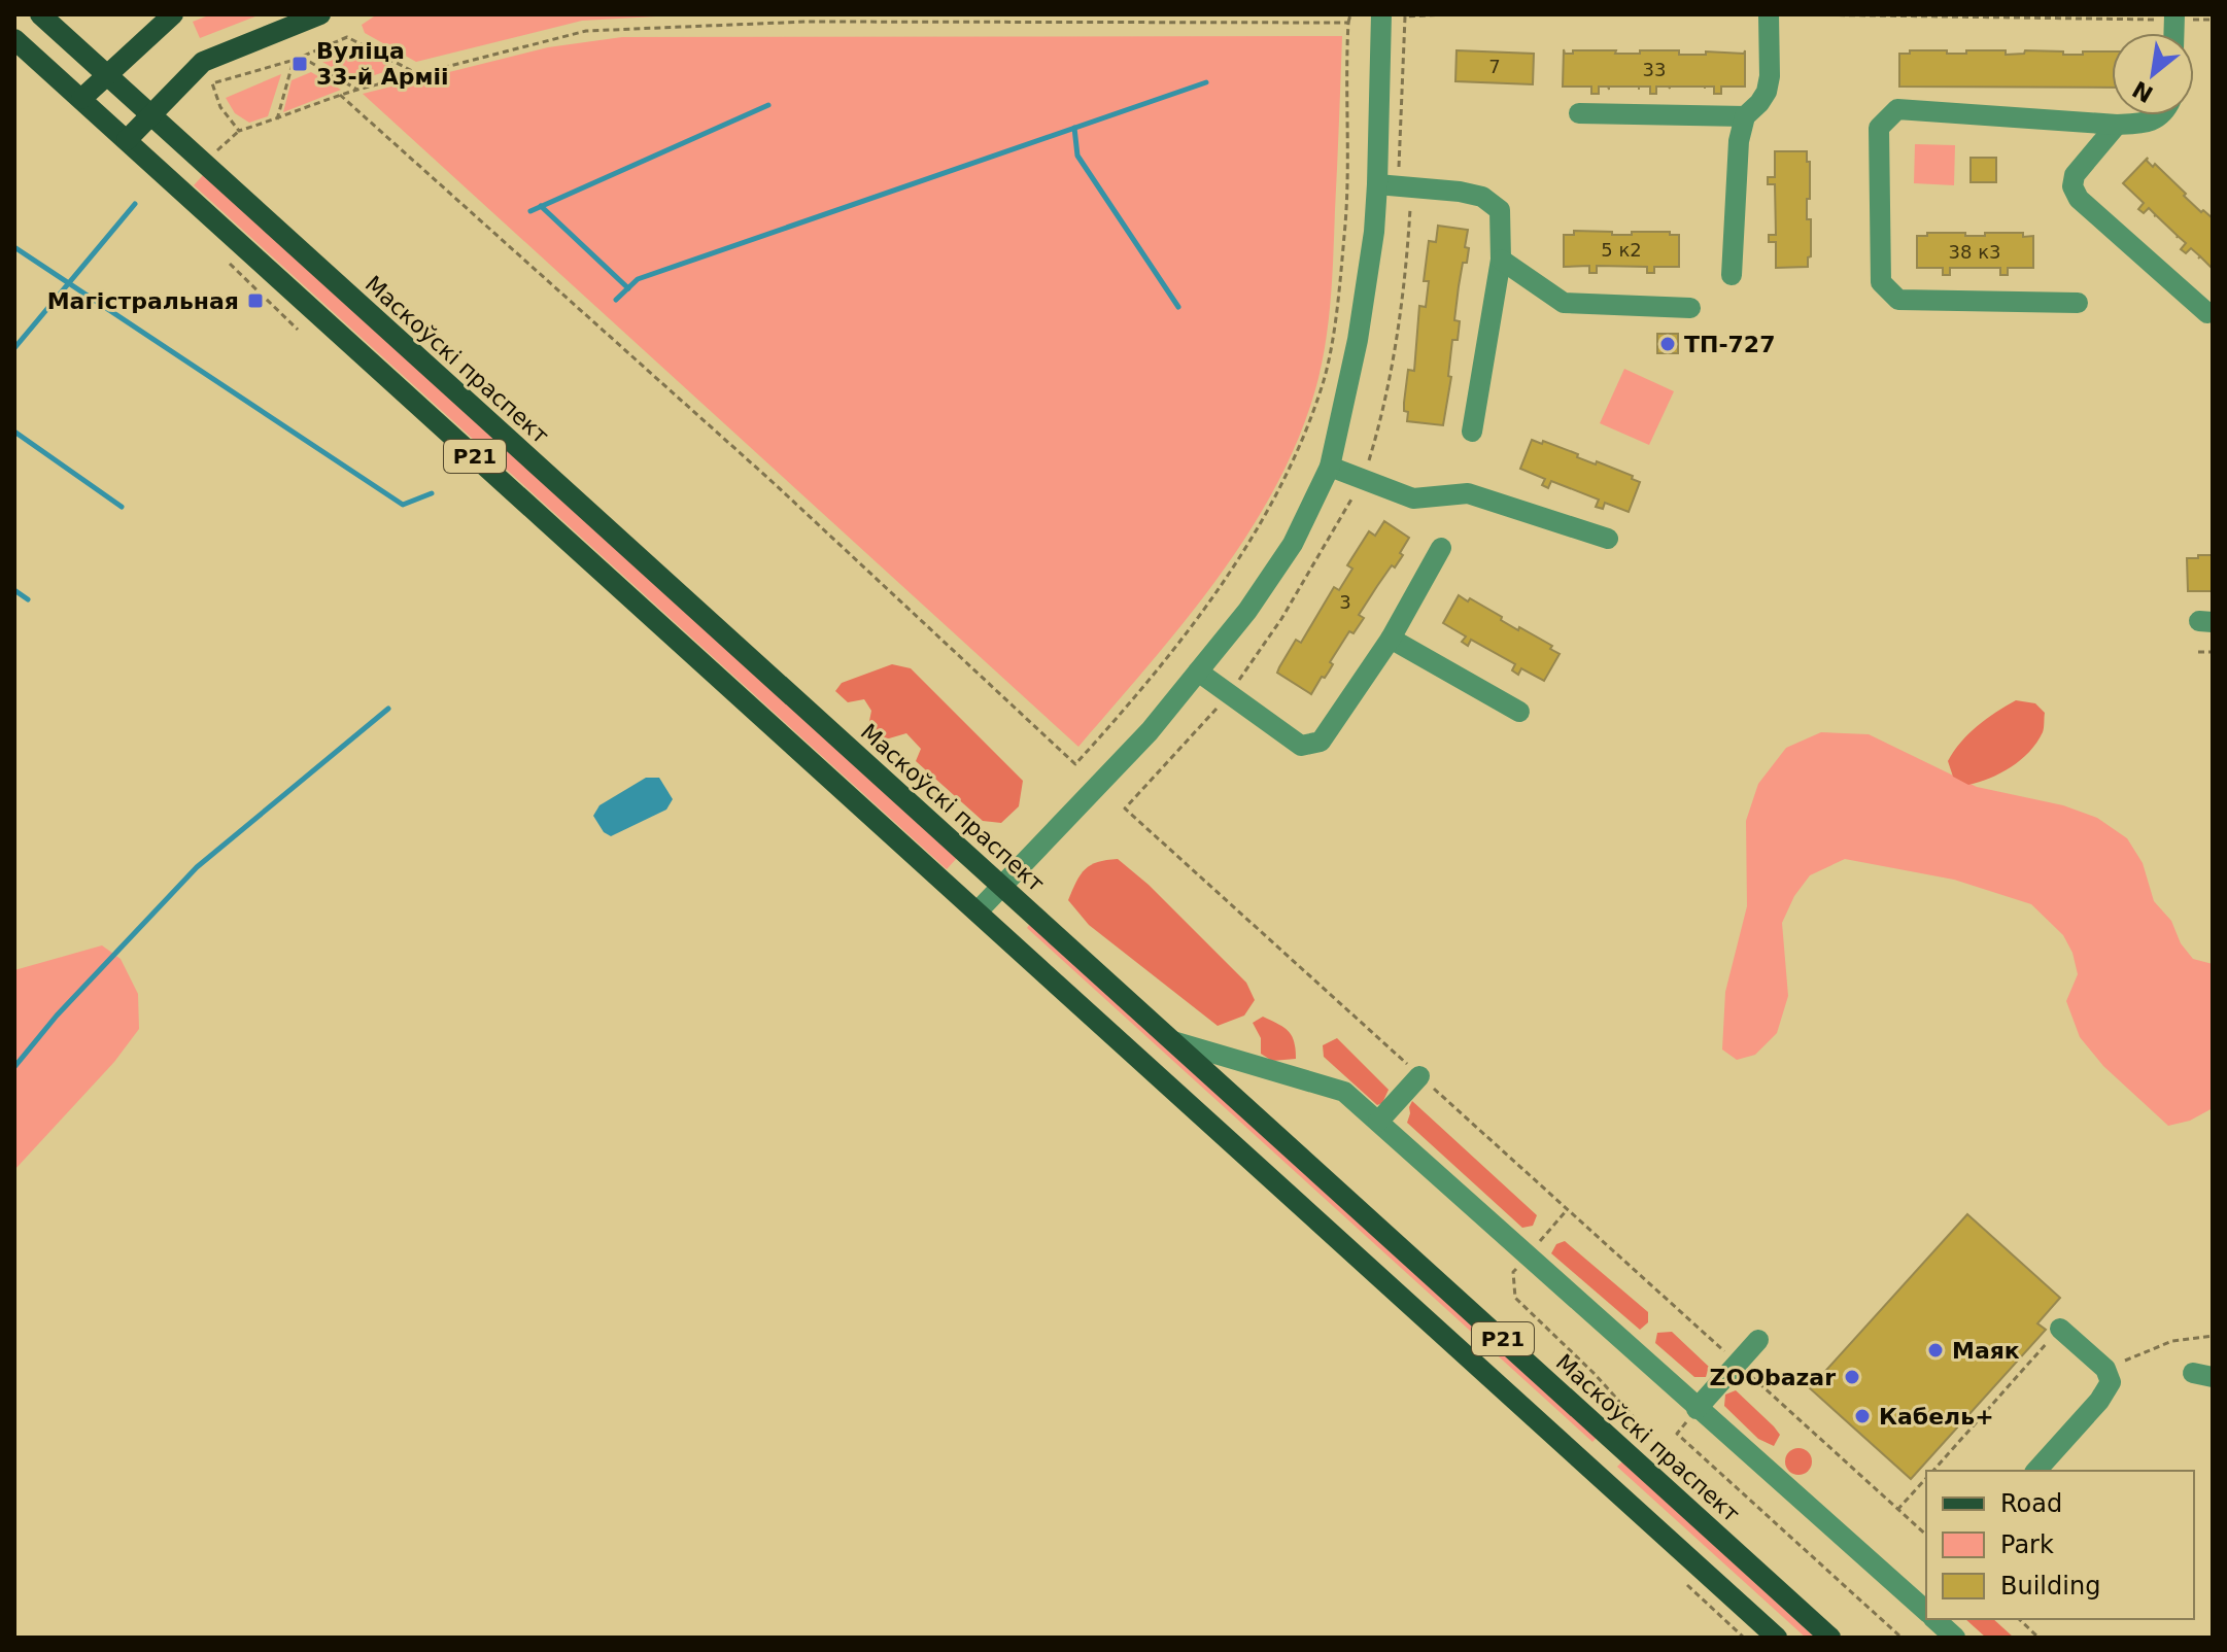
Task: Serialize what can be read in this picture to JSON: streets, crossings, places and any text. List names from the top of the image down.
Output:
{
  "streets": {
    "main road": ["Маскоўскі праспект", "Р21"]
  },
  "places": {
    "transit": ["Вуліца 33-й Арміі", "Магістральная"],
    "other": [
      "ТП-727",
      "Маяк",
      "ZOObazar",
      "Кабель+"
    ]
  },
  "house_numbers": [
    "7",
    "33",
    "5 к2",
    "38 к3",
    "3"
  ],
  "legend": ["Road", "Park", "Building"],
  "north": "bottom left"
}
